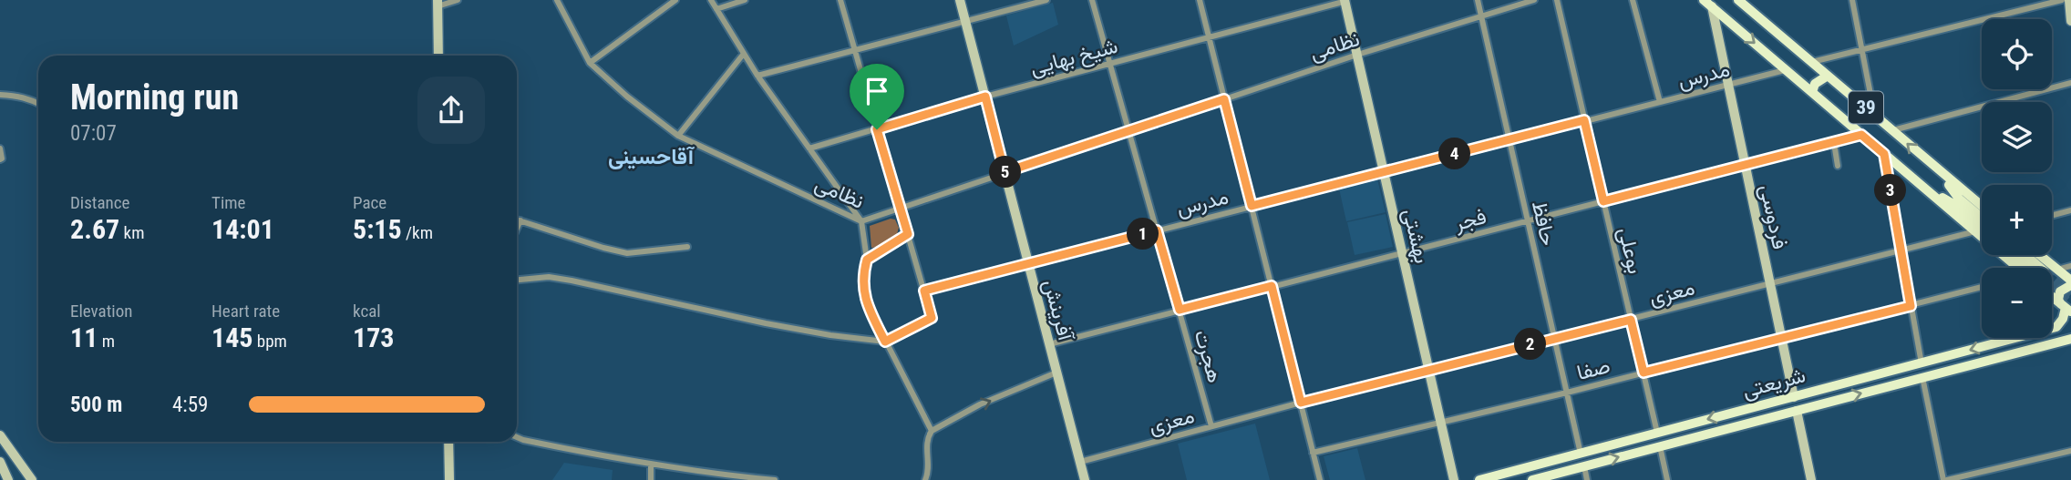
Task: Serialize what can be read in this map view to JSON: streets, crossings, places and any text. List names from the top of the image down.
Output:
{
  "streets": {
    "main road": [
      "39",
      "فردوسی",
      "بهشتی",
      "آفرینش",
      "شریعتی"
    ],
    "street": [
      "نظامی",
      "شیخ بهایی",
      "مدرس",
      "فجر",
      "حافظ",
      "بوعلی",
      "معزی",
      "هجرت",
      "صفا"
    ]
  },
  "crossings": [
    ["نظامی", "حافظ"],
    ["نظامی", "بهشتی"],
    ["نظامی", "آفرینش"],
    ["نظامی", "هجرت"],
    ["شیخ بهایی", "بهشتی"],
    ["شیخ بهایی", "آفرینش"],
    ["شیخ بهایی", "هجرت"],
    ["مدرس", "39"],
    ["مدرس", "فردوسی"],
    ["مدرس", "حافظ"],
    ["مدرس", "بهشتی"],
    ["مدرس", "بوعلی"],
    ["مدرس", "آفرینش"],
    ["مدرس", "هجرت"],
    ["39", "فردوسی"],
    ["39", "فجر"],
    ["39", "معزی"],
    ["فردوسی", "فجر"],
    ["فردوسی", "معزی"],
    ["فردوسی", "صفا"],
    ["فردوسی", "شریعتی"],
    ["فجر", "حافظ"],
    ["فجر", "بهشتی"],
    ["فجر", "بوعلی"],
    ["فجر", "آفرینش"],
    ["فجر", "هجرت"],
    ["حافظ", "معزی"],
    ["حافظ", "صفا"],
    ["حافظ", "شریعتی"],
    ["بهشتی", "معزی"],
    ["بهشتی", "صفا"],
    ["بوعلی", "معزی"],
    ["بوعلی", "صفا"],
    ["بوعلی", "شریعتی"],
    ["معزی", "آفرینش"],
    ["معزی", "هجرت"]
  ],
  "districts": ["آقاحسینی"],
  "page": {
    "map_buttons": ["+", "−"],
    "heading": ["Morning run", "07:07"],
    "pins": [
      "4",
      "5",
      "3",
      "1",
      "2"
    ],
    "stats": [
      ["Distance", "2.67 km"],
      ["Time", "14:01"],
      ["Pace", "5:15 /km"],
      ["Elevation", "11 m"],
      ["Heart rate", "145 bpm"],
      ["kcal", "173"]
    ],
    "list": [
      {
        "name": "500 m",
        "note": "4:59"
      }
    ]
  }
}
